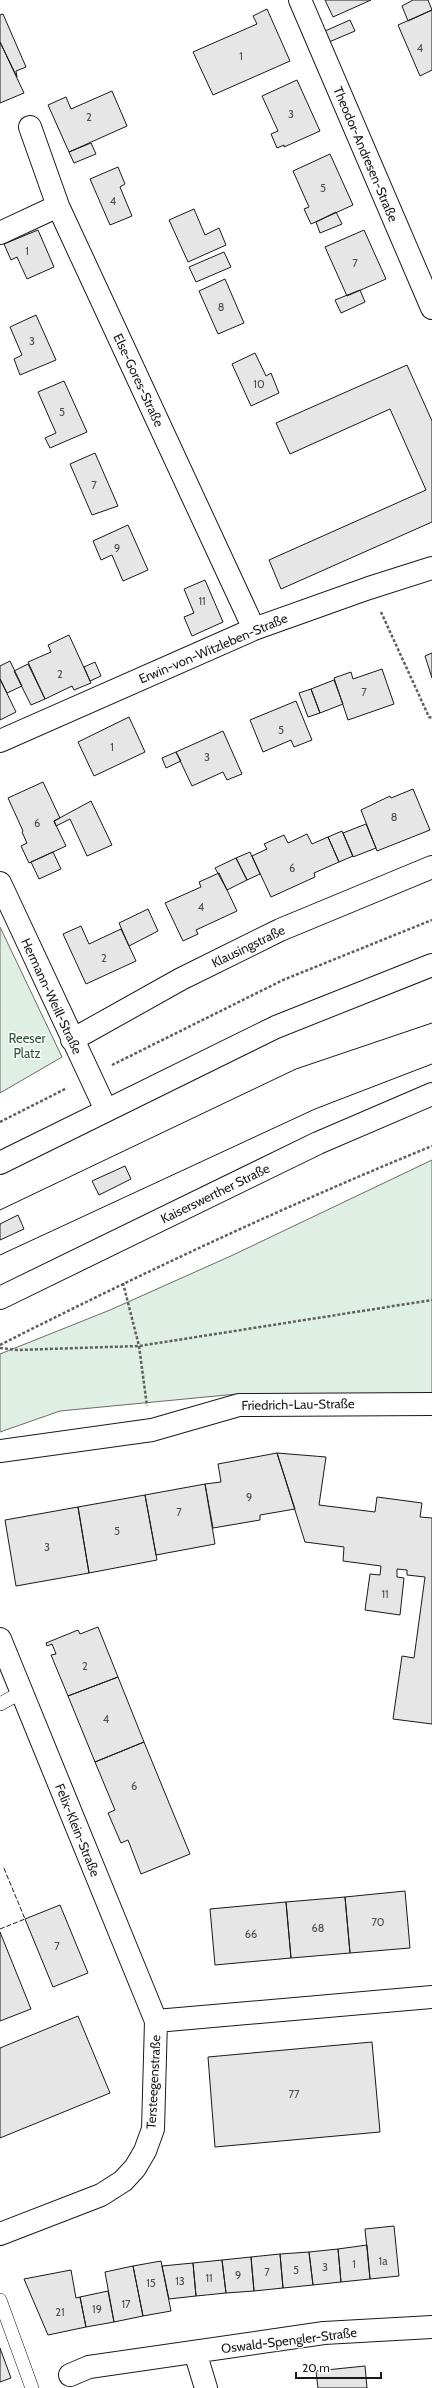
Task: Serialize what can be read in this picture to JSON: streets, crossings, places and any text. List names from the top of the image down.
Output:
{
  "streets": {
    "street": [
      "Theodor-Andresen-Straße",
      "Else-Gores-Straße",
      "Erwin-von-Witzleben-Straße",
      "Klausingstraße",
      "Hermann-Weill-Straße",
      "Kaiserswerther Straße",
      "Friedrich-Lau-Straße",
      "Felix-Klein-Straße",
      "Tersteegenstraße",
      "Oswald-Spengler-Straße"
    ]
  },
  "crossings": [
    ["Else-Gores-Straße", "Erwin-von-Witzleben-Straße"],
    ["Klausingstraße", "Hermann-Weill-Straße"],
    ["Felix-Klein-Straße", "Tersteegenstraße"]
  ],
  "parks": ["Reeser Platz"],
  "house_numbers": [
    "4",
    "1",
    "3",
    "2",
    "5",
    "4",
    "1",
    "7",
    "8",
    "3",
    "10",
    "5",
    "7",
    "9",
    "11",
    "2",
    "7",
    "5",
    "1",
    "3",
    "8",
    "6",
    "6",
    "4",
    "2",
    "9",
    "7",
    "5",
    "3",
    "11",
    "2",
    "4",
    "6",
    "70",
    "68",
    "66",
    "7",
    "77",
    "1a",
    "1",
    "3",
    "5",
    "7",
    "9",
    "11",
    "13",
    "15",
    "17",
    "19",
    "21"
  ],
  "scale_bar": "20 m"
}
